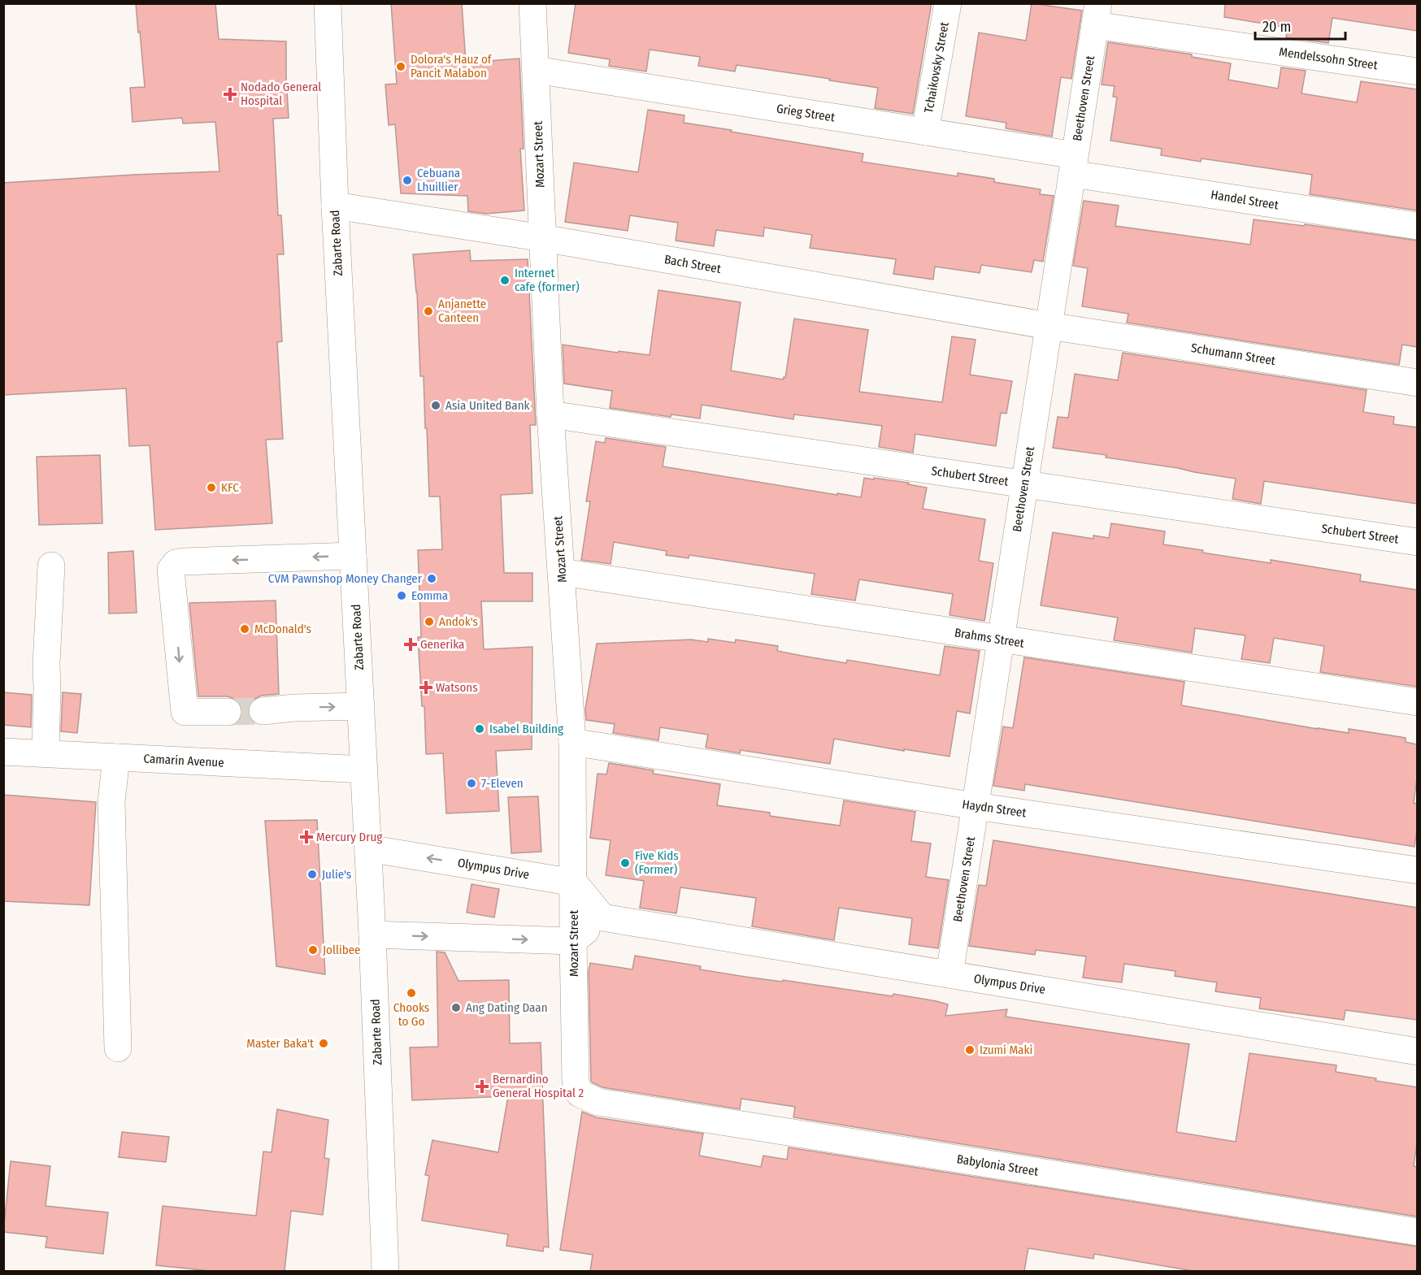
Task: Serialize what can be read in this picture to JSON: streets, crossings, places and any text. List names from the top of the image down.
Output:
{
  "streets": {
    "street": [
      "Mendelssohn Street",
      "Tchaikovsky Street",
      "Beethoven Street",
      "Grieg Street",
      "Mozart Street",
      "Handel Street",
      "Zabarte Road",
      "Bach Street",
      "Schumann Street",
      "Schubert Street",
      "Brahms Street",
      "Camarin Avenue",
      "Haydn Street",
      "Olympus Drive",
      "Babylonia Street"
    ]
  },
  "crossings": [
    ["Mendelssohn Street", "Beethoven Street"],
    ["Tchaikovsky Street", "Grieg Street"],
    ["Beethoven Street", "Grieg Street"],
    ["Beethoven Street", "Handel Street"],
    ["Beethoven Street", "Bach Street"],
    ["Beethoven Street", "Schumann Street"],
    ["Beethoven Street", "Schubert Street"],
    ["Beethoven Street", "Brahms Street"],
    ["Beethoven Street", "Haydn Street"],
    ["Beethoven Street", "Olympus Drive"],
    ["Grieg Street", "Mozart Street"],
    ["Grieg Street", "Handel Street"],
    ["Mozart Street", "Bach Street"],
    ["Mozart Street", "Schubert Street"],
    ["Mozart Street", "Brahms Street"],
    ["Mozart Street", "Haydn Street"],
    ["Mozart Street", "Olympus Drive"],
    ["Mozart Street", "Babylonia Street"],
    ["Zabarte Road", "Bach Street"],
    ["Zabarte Road", "Camarin Avenue"],
    ["Zabarte Road", "Olympus Drive"],
    ["Bach Street", "Schumann Street"]
  ],
  "places": {
    "other": [
      "Dolora's Hauz of Pancit Malabon",
      "Cebuana Lhuillier",
      "Internet cafe (former)",
      "Anjanette Canteen",
      "Asia United Bank",
      "KFC",
      "CVM Pawnshop Money Changer",
      "Eomma",
      "Andok's",
      "McDonald's",
      "Isabel Building",
      "7-Eleven",
      "Five Kids (Former)",
      "Julie's",
      "Jollibee",
      "Chooks to Go",
      "Ang Dating Daan",
      "Master Baka't",
      "Izumi Maki"
    ],
    "health": [
      "Nodado General Hospital",
      "Generika",
      "Watsons",
      "Mercury Drug",
      "Bernardino General Hospital 2"
    ]
  },
  "scale_bar": "20 m"
}
